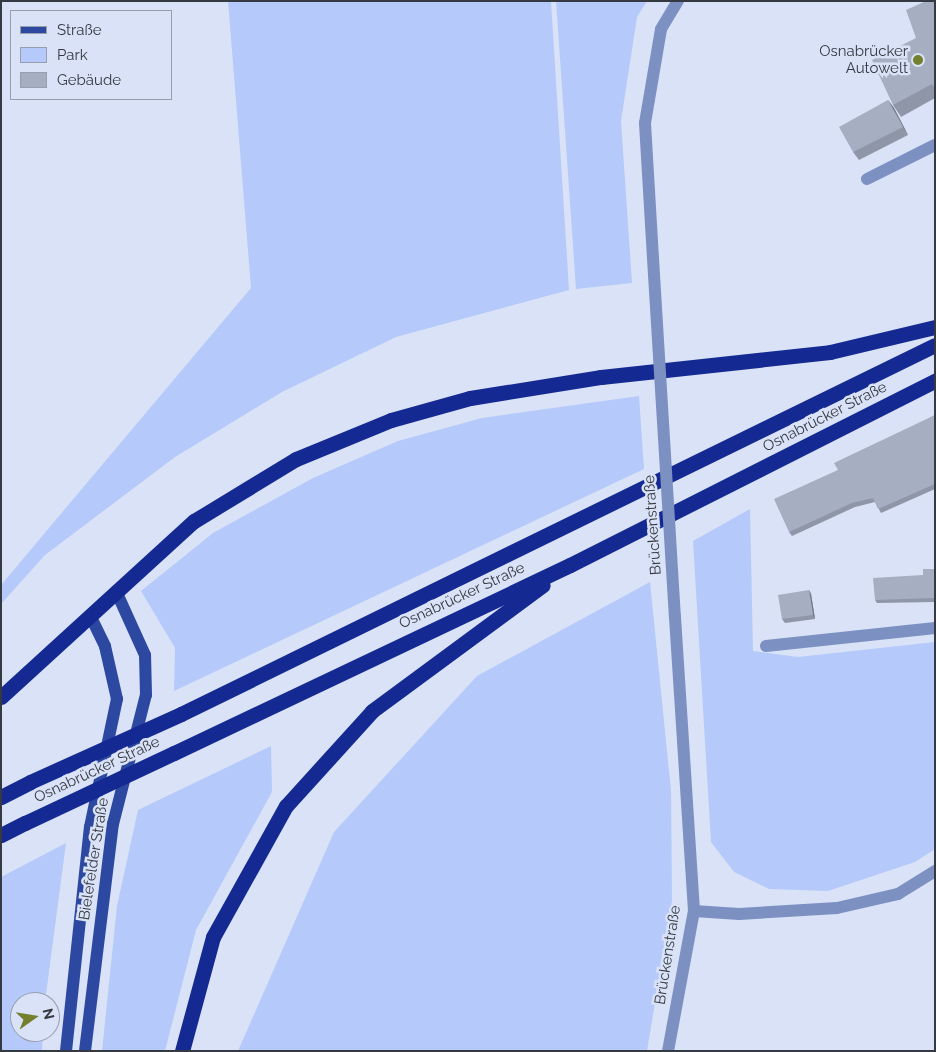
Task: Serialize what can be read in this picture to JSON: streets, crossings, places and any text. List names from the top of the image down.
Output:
{
  "streets": {
    "highway": ["Osnabrücker Straße"],
    "main road": ["Bielefelder Straße"],
    "street": ["Brückenstraße"]
  },
  "places": ["Osnabrücker Autowelt"],
  "legend": ["Straße", "Park", "Gebäude"],
  "north": "right"
}
